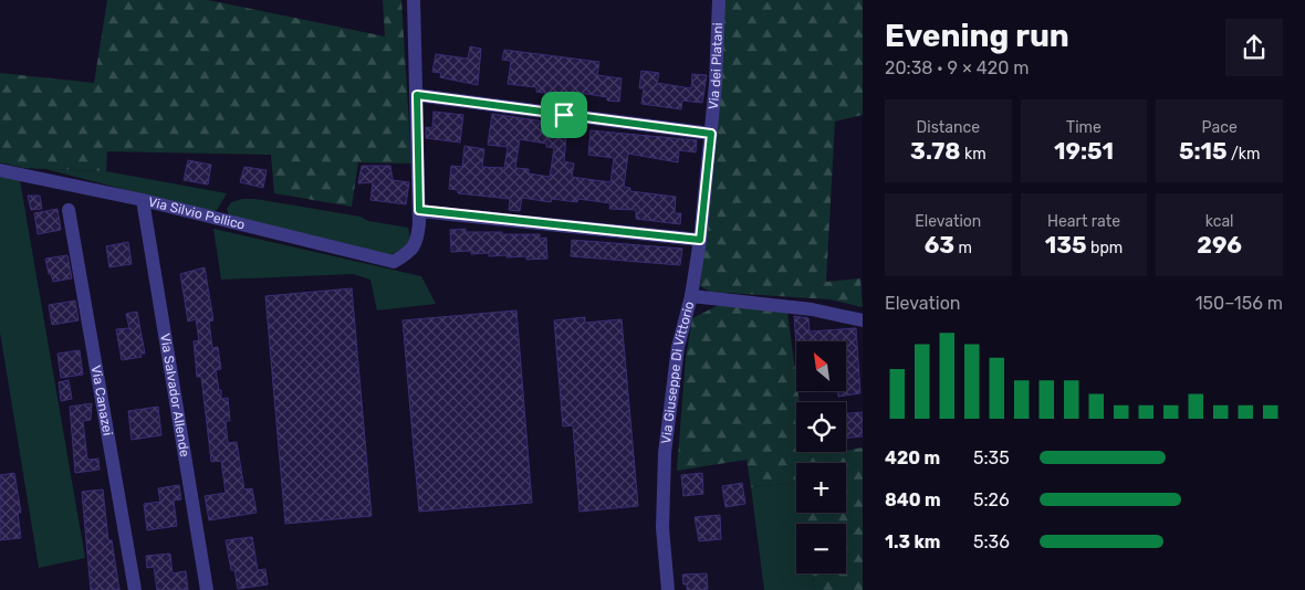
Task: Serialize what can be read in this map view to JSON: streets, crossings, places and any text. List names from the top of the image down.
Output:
{
  "streets": {
    "street": [
      "Via dei Platani",
      "Via Silvio Pellico",
      "Via Giuseppe Di Vittorio",
      "Via Salvador Allende",
      "Via Canazei"
    ]
  },
  "crossings": [
    ["Via dei Platani", "Via Giuseppe Di Vittorio"],
    ["Via Silvio Pellico", "Via Salvador Allende"]
  ],
  "north": "top left",
  "page": {
    "heading": ["Evening run", "20:38 · 9 × 420 m"],
    "stats": [
      ["Distance", "3.78 km"],
      ["Time", "19:51"],
      ["Pace", "5:15 /km"],
      ["Elevation", "63 m"],
      ["Heart rate", "135 bpm"],
      ["kcal", "296"]
    ],
    "chart": ["Elevation", "150–156 m"],
    "map_buttons": ["+", "−"],
    "list": [
      {
        "name": "420 m",
        "note": "5:35"
      },
      {
        "name": "840 m",
        "note": "5:26"
      },
      {
        "name": "1.3 km",
        "note": "5:36"
      }
    ]
  }
}
